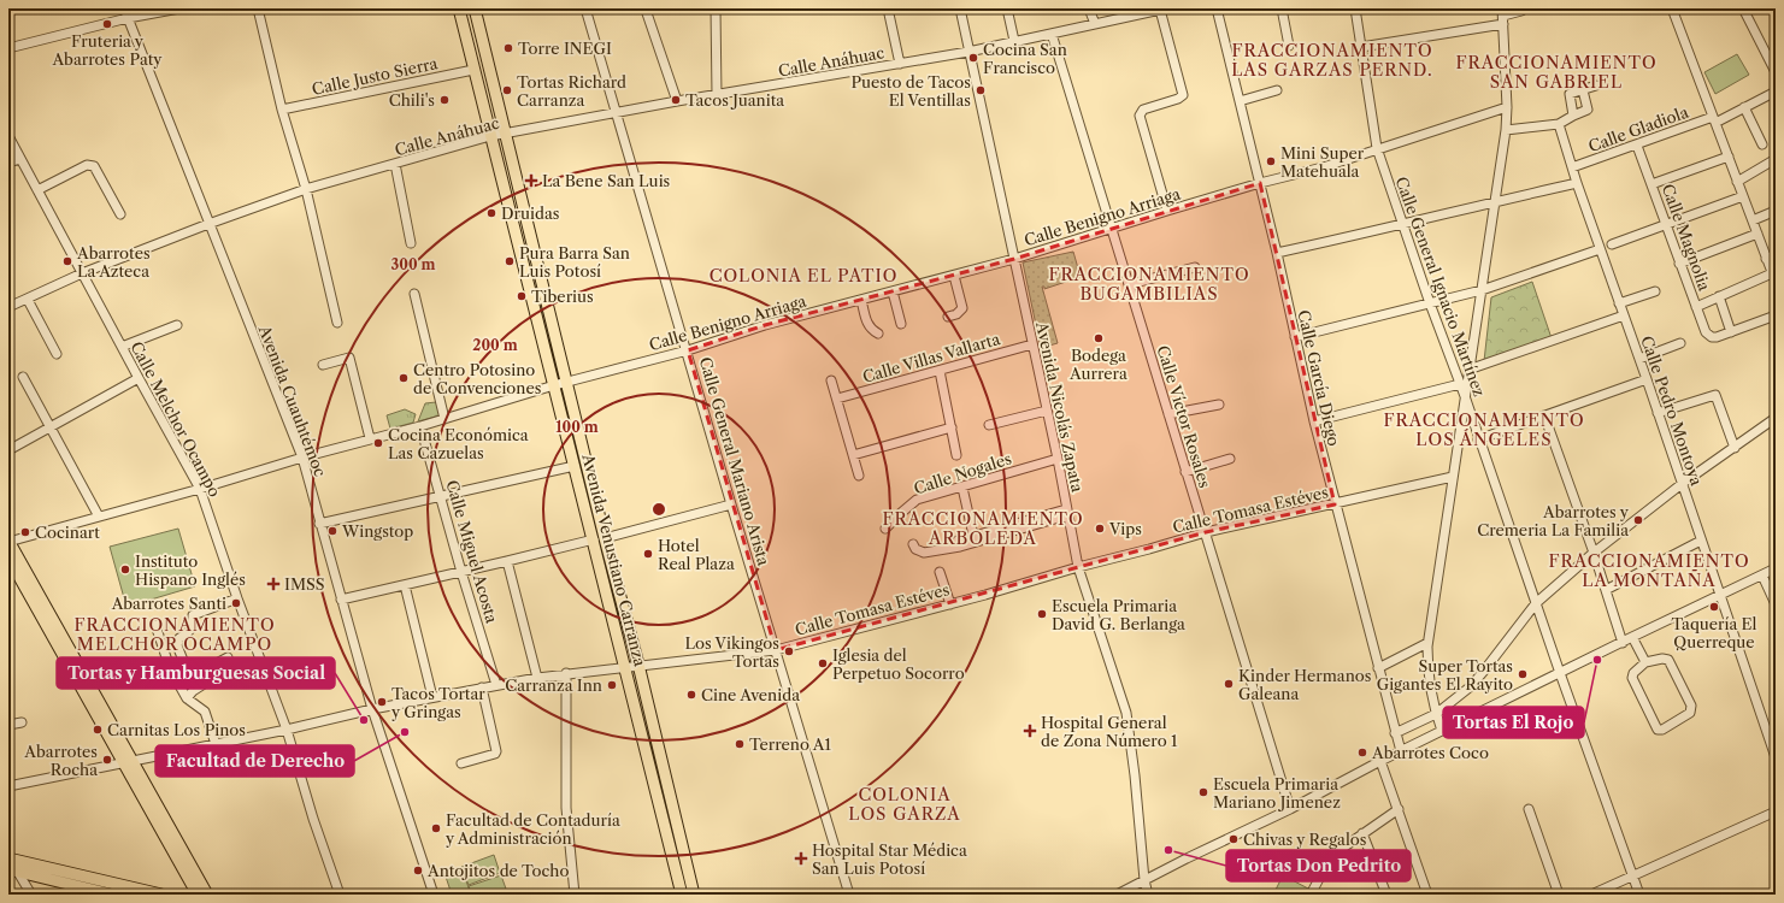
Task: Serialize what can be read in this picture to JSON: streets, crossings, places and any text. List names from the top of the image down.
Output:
{
  "streets": {
    "main road": ["Avenida Venustiano Carranza"],
    "street": [
      "Calle Anáhuac",
      "Calle Justo Sierra",
      "Calle Gladiola",
      "Calle Benigno Arriaga",
      "Calle Magnolia",
      "Calle General Ignacio Martínez",
      "Calle Villas Vallarta",
      "Calle García Diego",
      "Avenida Cuauhtémoc",
      "Avenida Nicolás Zapata",
      "Calle Pedro Montoya",
      "Calle Víctor Rosales",
      "Calle Melchor Ocampo",
      "Calle General Mariano Arista",
      "Calle Nogales",
      "Calle Tomasa Estéves",
      "Calle Miguel Acosta"
    ]
  },
  "crossings": [
    ["Calle Anáhuac", "Avenida Cuauhtémoc"],
    ["Calle Anáhuac", "Avenida Nicolás Zapata"],
    ["Calle Anáhuac", "Calle Víctor Rosales"],
    ["Calle Anáhuac", "Calle Melchor Ocampo"],
    ["Calle Anáhuac", "Calle General Mariano Arista"],
    ["Calle Anáhuac", "Avenida Venustiano Carranza"],
    ["Calle Justo Sierra", "Avenida Venustiano Carranza"],
    ["Calle Gladiola", "Calle Magnolia"],
    ["Calle Gladiola", "Calle Pedro Montoya"],
    ["Calle Benigno Arriaga", "Calle General Ignacio Martínez"],
    ["Calle Benigno Arriaga", "Calle García Diego"],
    ["Calle Benigno Arriaga", "Avenida Cuauhtémoc"],
    ["Calle Benigno Arriaga", "Avenida Nicolás Zapata"],
    ["Calle Benigno Arriaga", "Calle Víctor Rosales"],
    ["Calle Benigno Arriaga", "Calle Melchor Ocampo"],
    ["Calle Benigno Arriaga", "Calle General Mariano Arista"],
    ["Calle Benigno Arriaga", "Calle Miguel Acosta"],
    ["Calle Benigno Arriaga", "Avenida Venustiano Carranza"],
    ["Calle Villas Vallarta", "Avenida Nicolás Zapata"],
    ["Calle García Diego", "Calle Tomasa Estéves"],
    ["Avenida Cuauhtémoc", "Calle Tomasa Estéves"],
    ["Avenida Nicolás Zapata", "Calle Nogales"],
    ["Avenida Nicolás Zapata", "Calle Tomasa Estéves"],
    ["Calle Víctor Rosales", "Calle Tomasa Estéves"],
    ["Calle Melchor Ocampo", "Calle Tomasa Estéves"],
    ["Calle General Mariano Arista", "Calle Tomasa Estéves"],
    ["Calle Tomasa Estéves", "Calle Miguel Acosta"],
    ["Calle Tomasa Estéves", "Avenida Venustiano Carranza"]
  ],
  "districts": [
    "FRACCIONAMIENTO LAS GARZAS PERND.",
    "FRACCIONAMIENTO SAN GABRIEL",
    "FRACCIONAMIENTO BUGAMBILIAS",
    "COLONIA EL PATIO",
    "FRACCIONAMIENTO LOS ÁNGELES",
    "FRACCIONAMIENTO ARBOLEDA",
    "FRACCIONAMIENTO LA MONTAÑA",
    "FRACCIONAMIENTO MELCHOR OCAMPO",
    "COLONIA LOS GARZA"
  ],
  "places": {
    "other": [
      "Fruteria y Abarrotes Paty",
      "Torre INEGI",
      "Cocina San Francisco",
      "Tortas Richard Carranza",
      "Puesto de Tacos El Ventillas",
      "Chili's",
      "Tacos Juanita",
      "Mini Super Matehuala",
      "Druidas",
      "Abarrotes La Azteca",
      "Pura Barra San Luis Potosí",
      "Tiberius",
      "Bodega Aurrera",
      "Centro Potosino de Convenciones",
      "Cocina Económica Las Cazuelas",
      "Abarrotes y Cremeria La Familia",
      "Vips",
      "Wingstop",
      "Cocinart",
      "Hotel Real Plaza",
      "Instituto Hispano Inglés",
      "Abarrotes Santi",
      "Taquería El Querreque",
      "Escuela Primaria David G. Berlanga",
      "Los Vikingos Tortas",
      "Tortas El Rojo",
      "Iglesia del Perpetuo Socorro",
      "Super Tortas Gigantes El Rayito",
      "Kinder Hermanos Galeana",
      "Carranza Inn",
      "Cine Avenida",
      "Tacos Tortar y Gringas",
      "Tortas y Hamburguesas Social",
      "Carnitas Los Pinos",
      "Facultad de Derecho",
      "Terreno A1",
      "Abarrotes Coco",
      "Abarrotes Rocha",
      "Escuela Primaria Mariano Jimenez",
      "Facultad de Contaduría y Administración",
      "Chivas y Regalos",
      "Tortas Don Pedrito",
      "Antojitos de Tocho"
    ],
    "health": [
      "La Bene San Luis",
      "IMSS",
      "Hospital General de Zona Número 1",
      "Hospital Star Médica San Luis Potosí"
    ]
  },
  "rings": ["300 m", "200 m", "100 m"]
}
